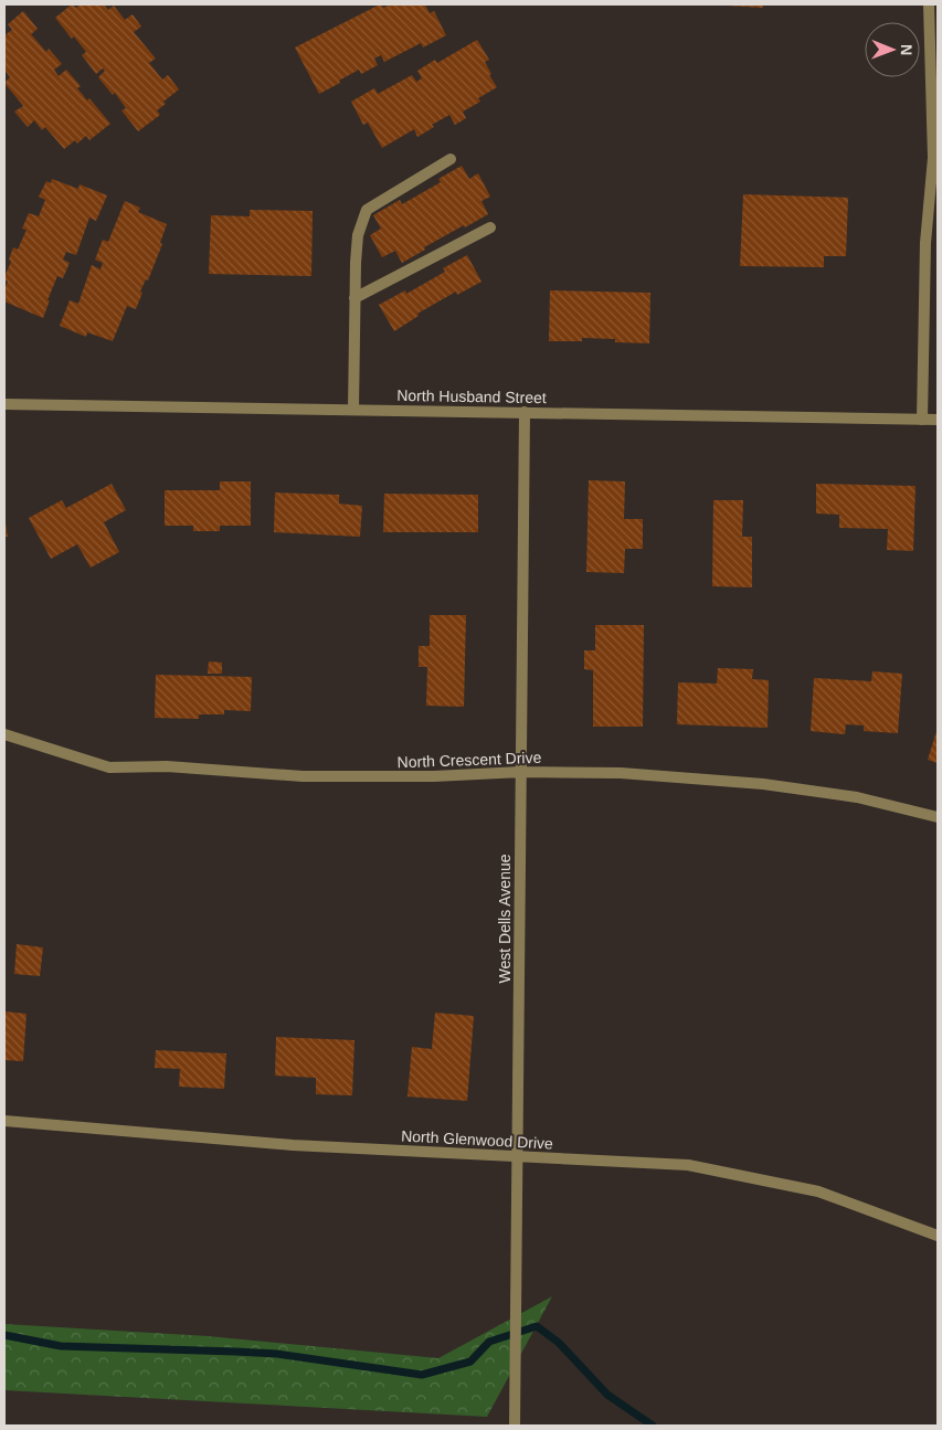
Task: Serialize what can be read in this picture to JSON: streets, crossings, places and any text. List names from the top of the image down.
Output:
{
  "streets": {
    "street": [
      "North Husband Street",
      "North Crescent Drive",
      "West Dells Avenue",
      "North Glenwood Drive"
    ]
  },
  "crossings": [
    ["North Husband Street", "West Dells Avenue"],
    ["North Crescent Drive", "West Dells Avenue"],
    ["West Dells Avenue", "North Glenwood Drive"]
  ],
  "north": "right"
}
